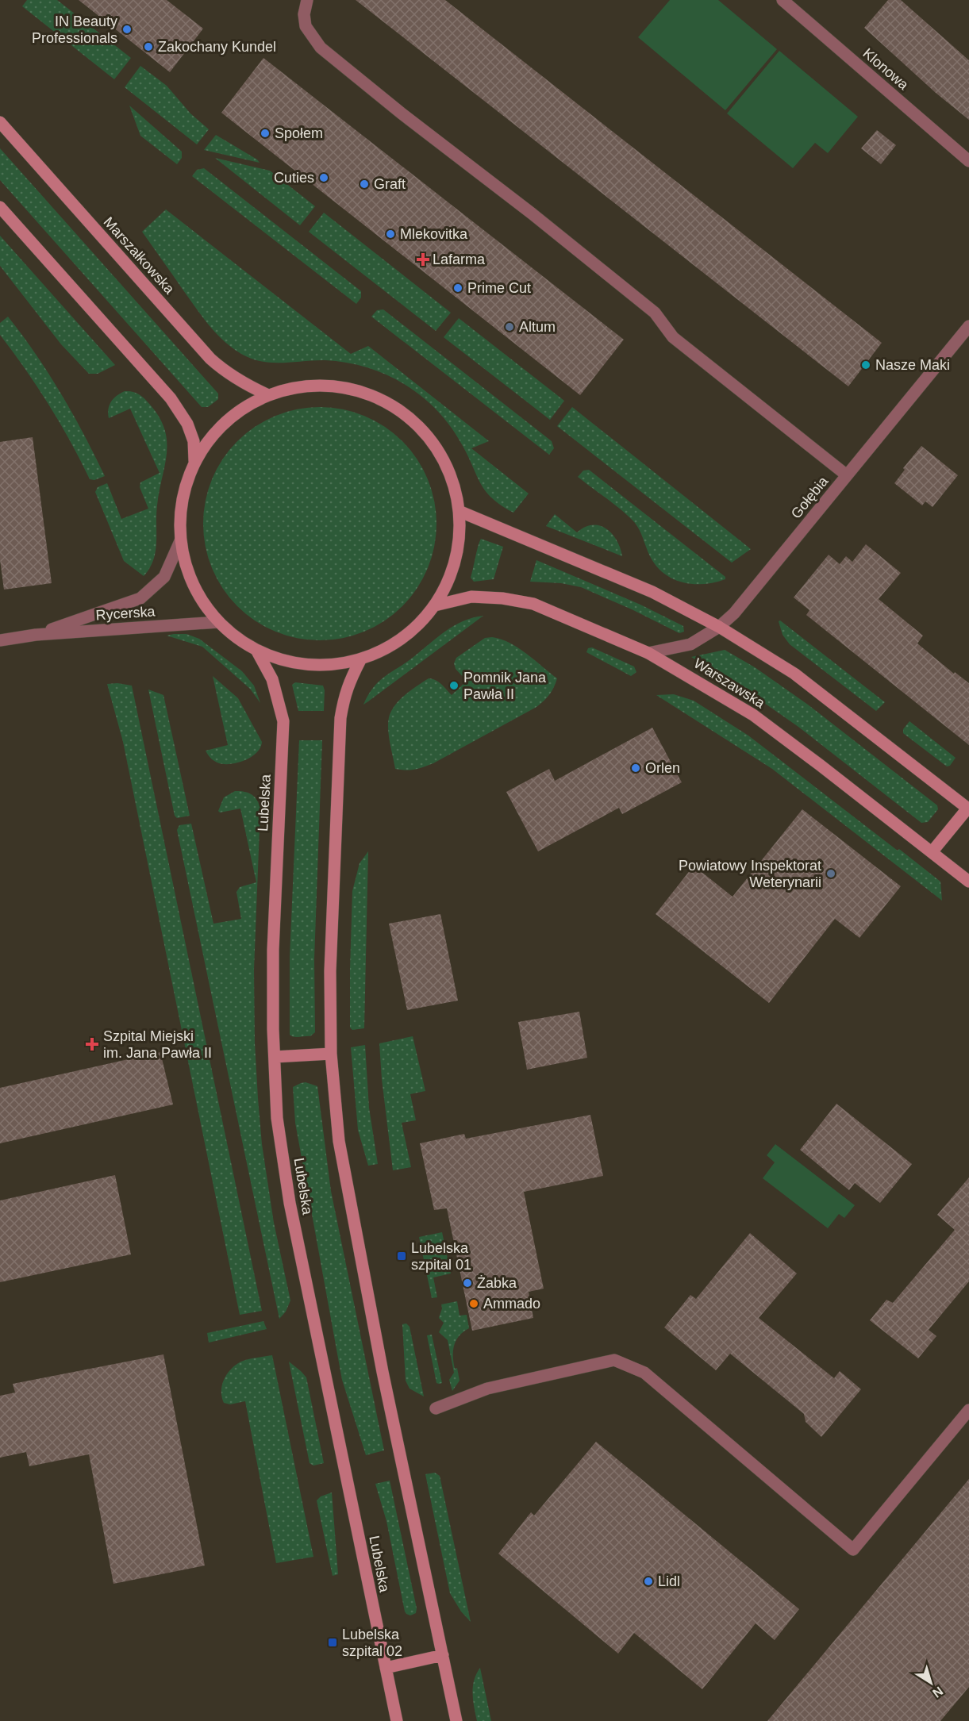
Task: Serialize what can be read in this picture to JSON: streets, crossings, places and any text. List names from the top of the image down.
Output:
{
  "streets": {
    "main road": ["Marszałkowska", "Warszawska", "Lubelska"],
    "street": ["Klonowa", "Gołębia", "Rycerska"]
  },
  "crossings": [
    ["Gołębia", "Warszawska"]
  ],
  "places": {
    "other": [
      "IN Beauty Professionals",
      "Zakochany Kundel",
      "Społem",
      "Cuties",
      "Graft",
      "Mlekovitka",
      "Prime Cut",
      "Altum",
      "Nasze Maki",
      "Pomnik Jana Pawła II",
      "Orlen",
      "Powiatowy Inspektorat Weterynarii",
      "Żabka",
      "Ammado",
      "Lidl"
    ],
    "health": ["Lafarma", "Szpital Miejski im. Jana Pawła II"],
    "transit": ["Lubelska szpital 01", "Lubelska szpital 02"]
  },
  "north": "bottom right"
}
